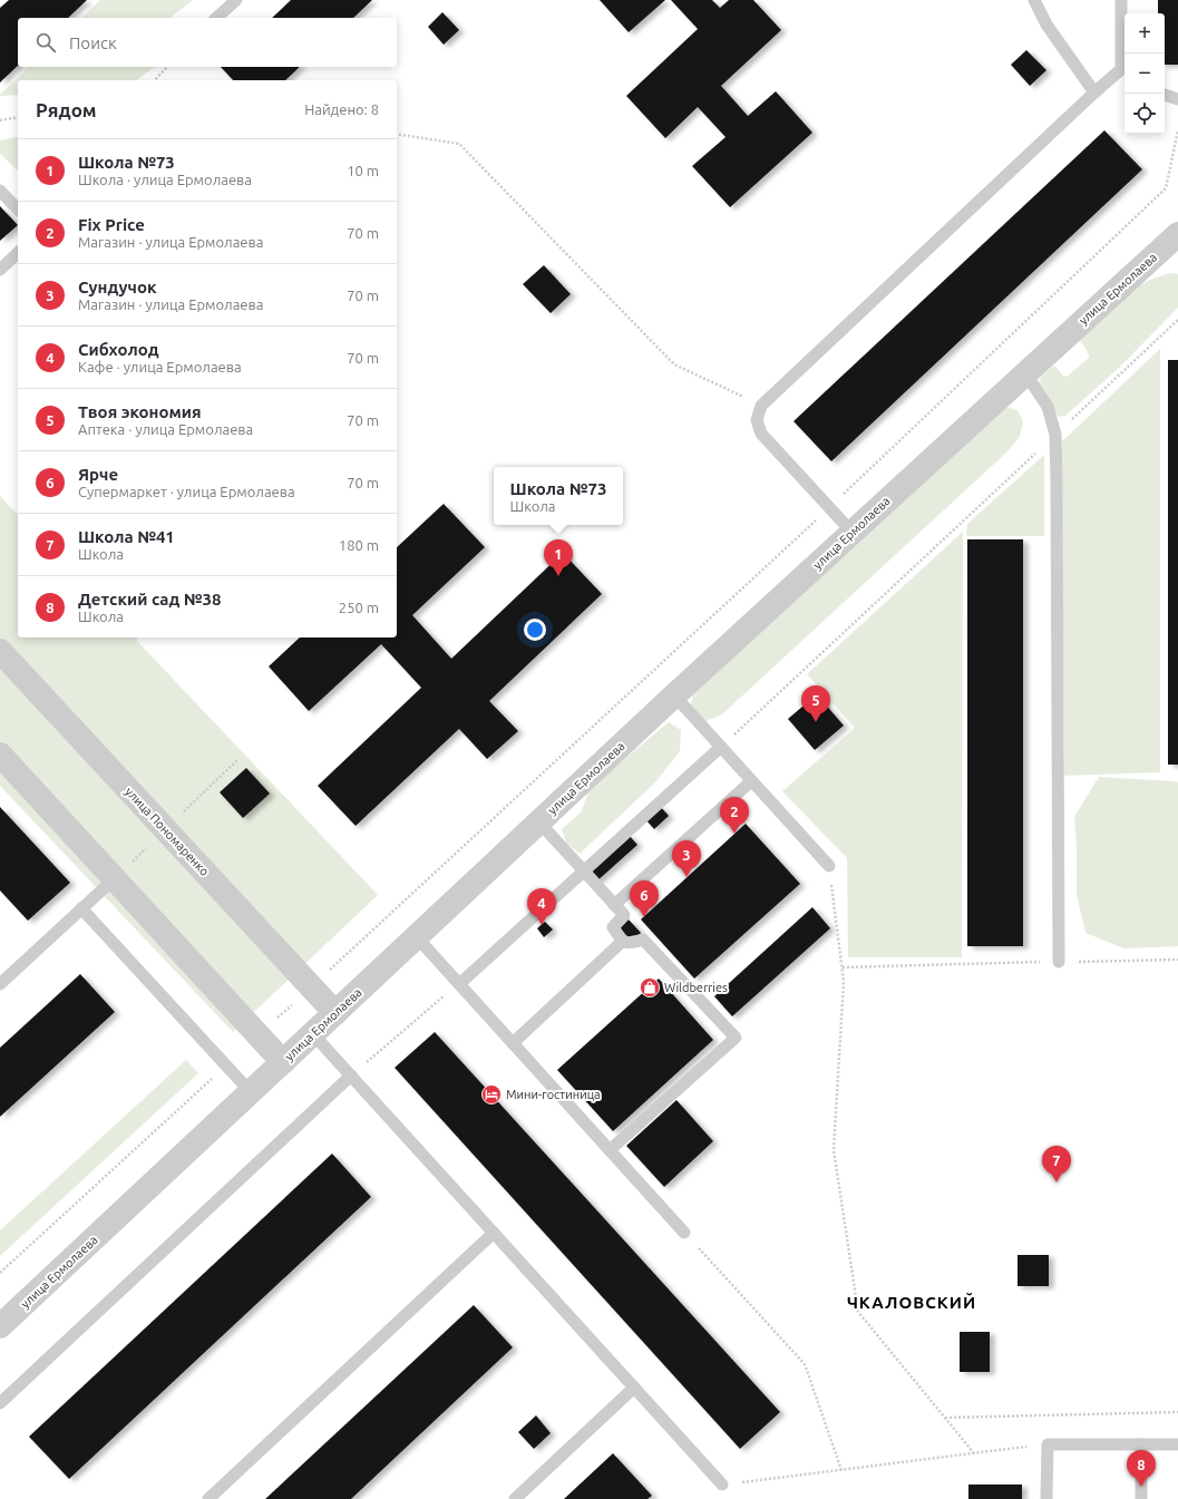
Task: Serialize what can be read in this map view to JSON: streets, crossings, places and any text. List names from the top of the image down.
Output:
{
  "streets": {
    "street": ["улица Ермолаева", "улица Пономаренко"]
  },
  "crossings": [
    ["улица Ермолаева", "улица Пономаренко"]
  ],
  "districts": ["ЧКАЛОВСКИЙ"],
  "places": {
    "shop": ["Wildberries"],
    "hotel": ["Мини-гостиница"]
  },
  "page": {
    "map_buttons": ["+", "−"],
    "search": "Поиск",
    "heading": ["Рядом", "Найдено: 8"],
    "list": [
      {
        "mark": "1",
        "name": "Школа №73",
        "note": "Школа · улица Ермолаева",
        "value": "10 m"
      },
      {
        "mark": "2",
        "name": "Fix Price",
        "note": "Магазин · улица Ермолаева",
        "value": "70 m"
      },
      {
        "mark": "3",
        "name": "Сундучок",
        "note": "Магазин · улица Ермолаева",
        "value": "70 m"
      },
      {
        "mark": "4",
        "name": "Сибхолод",
        "note": "Кафе · улица Ермолаева",
        "value": "70 m"
      },
      {
        "mark": "5",
        "name": "Твоя экономия",
        "note": "Аптека · улица Ермолаева",
        "value": "70 m"
      },
      {
        "mark": "6",
        "name": "Ярче",
        "note": "Супермаркет · улица Ермолаева",
        "value": "70 m"
      },
      {
        "mark": "7",
        "name": "Школа №41",
        "note": "Школа",
        "value": "180 m"
      },
      {
        "mark": "8",
        "name": "Детский сад №38",
        "note": "Школа",
        "value": "250 m"
      }
    ],
    "popup": ["Школа №73", "Школа"],
    "pins": [
      "1",
      "5",
      "2",
      "3",
      "6",
      "4",
      "7",
      "8"
    ]
  }
}
